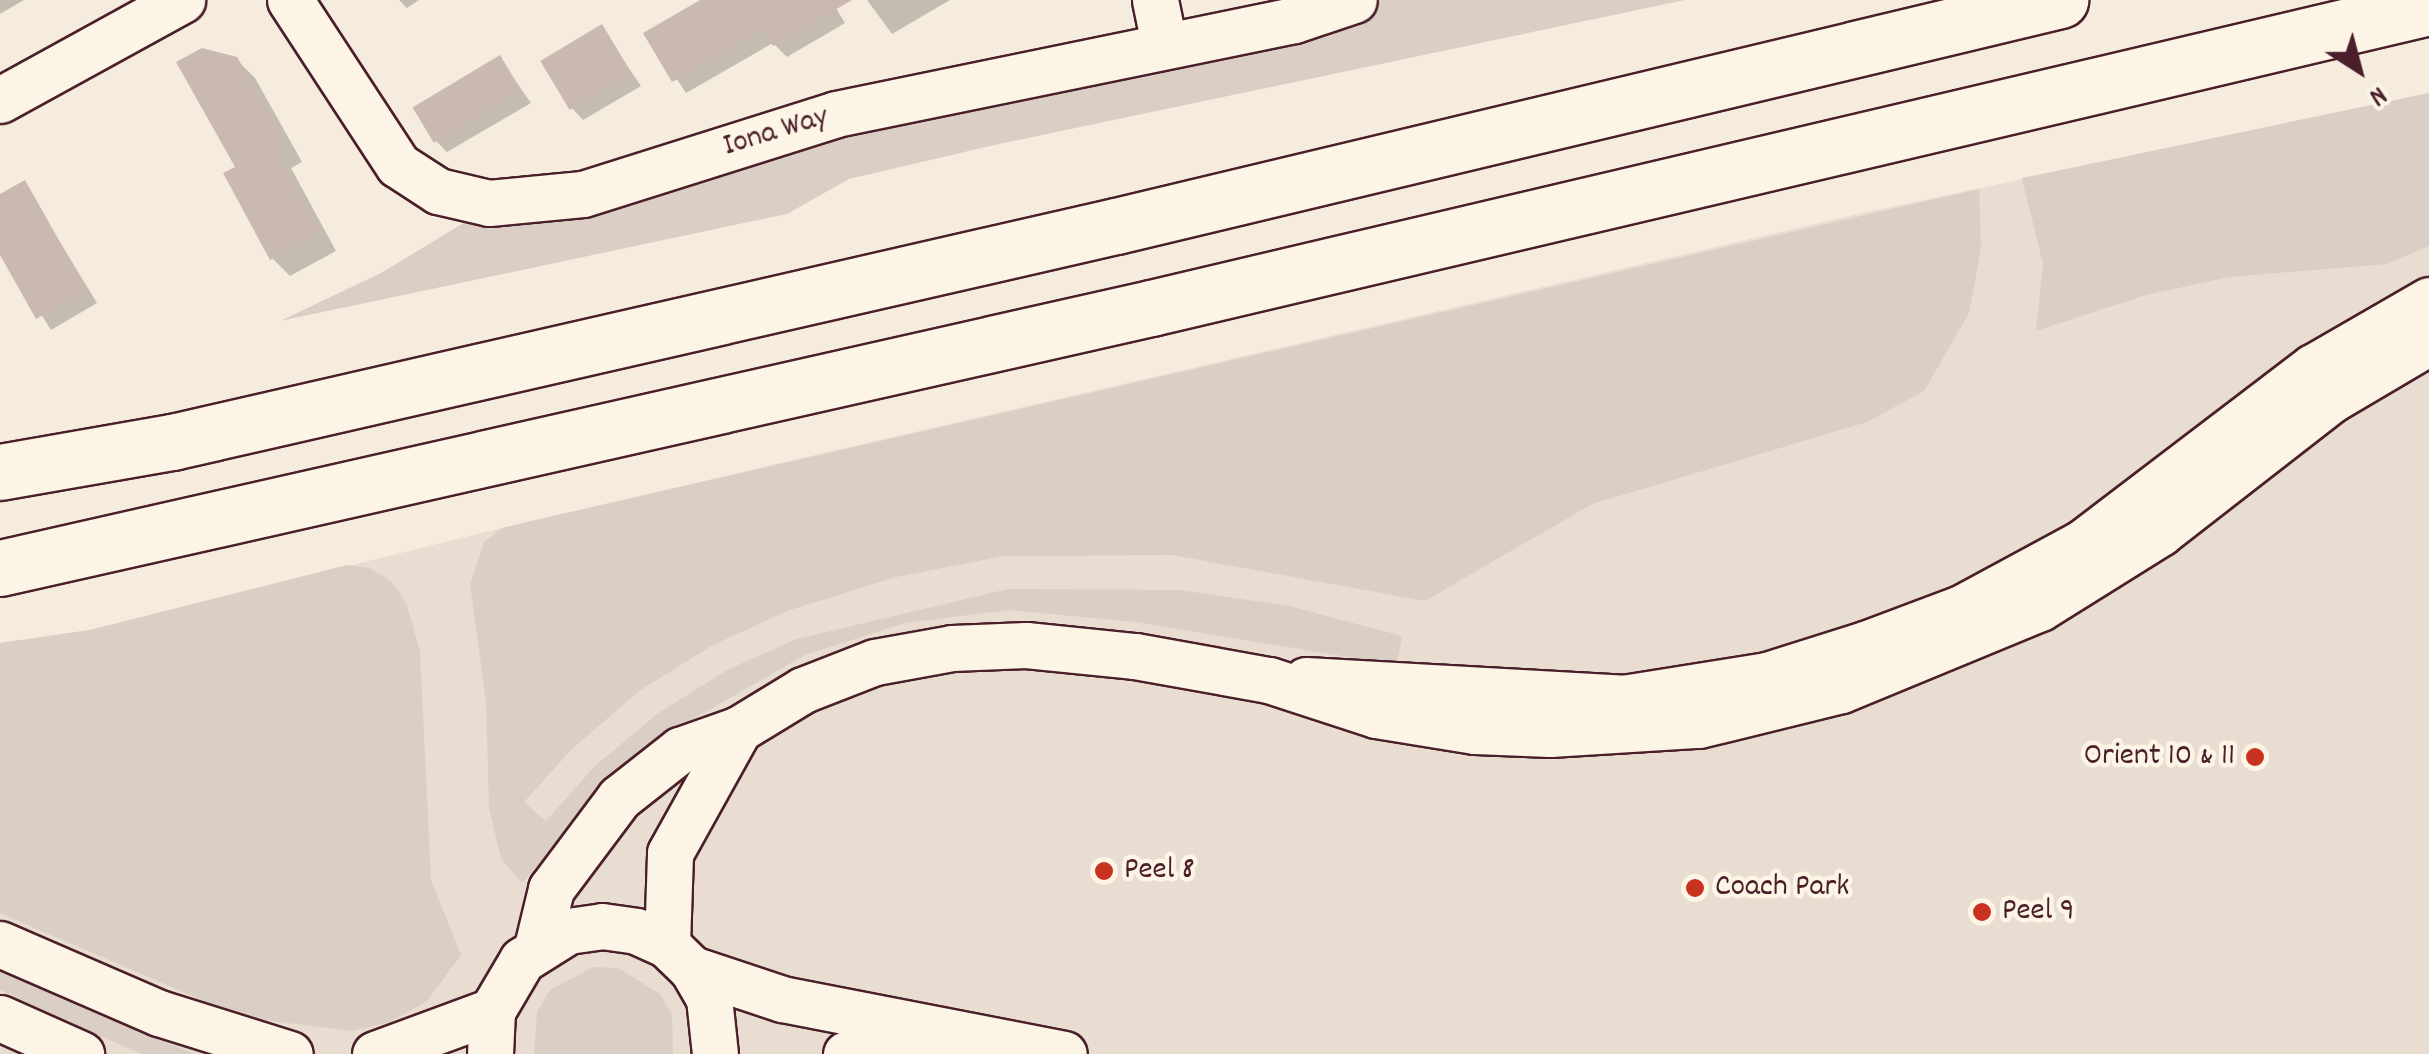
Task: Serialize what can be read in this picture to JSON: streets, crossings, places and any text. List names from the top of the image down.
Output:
{
  "streets": {
    "street": ["Iona Way"]
  },
  "places": [
    "Orient 10 & 11",
    "Peel 8",
    "Coach Park",
    "Peel 9"
  ],
  "north": "bottom right"
}
